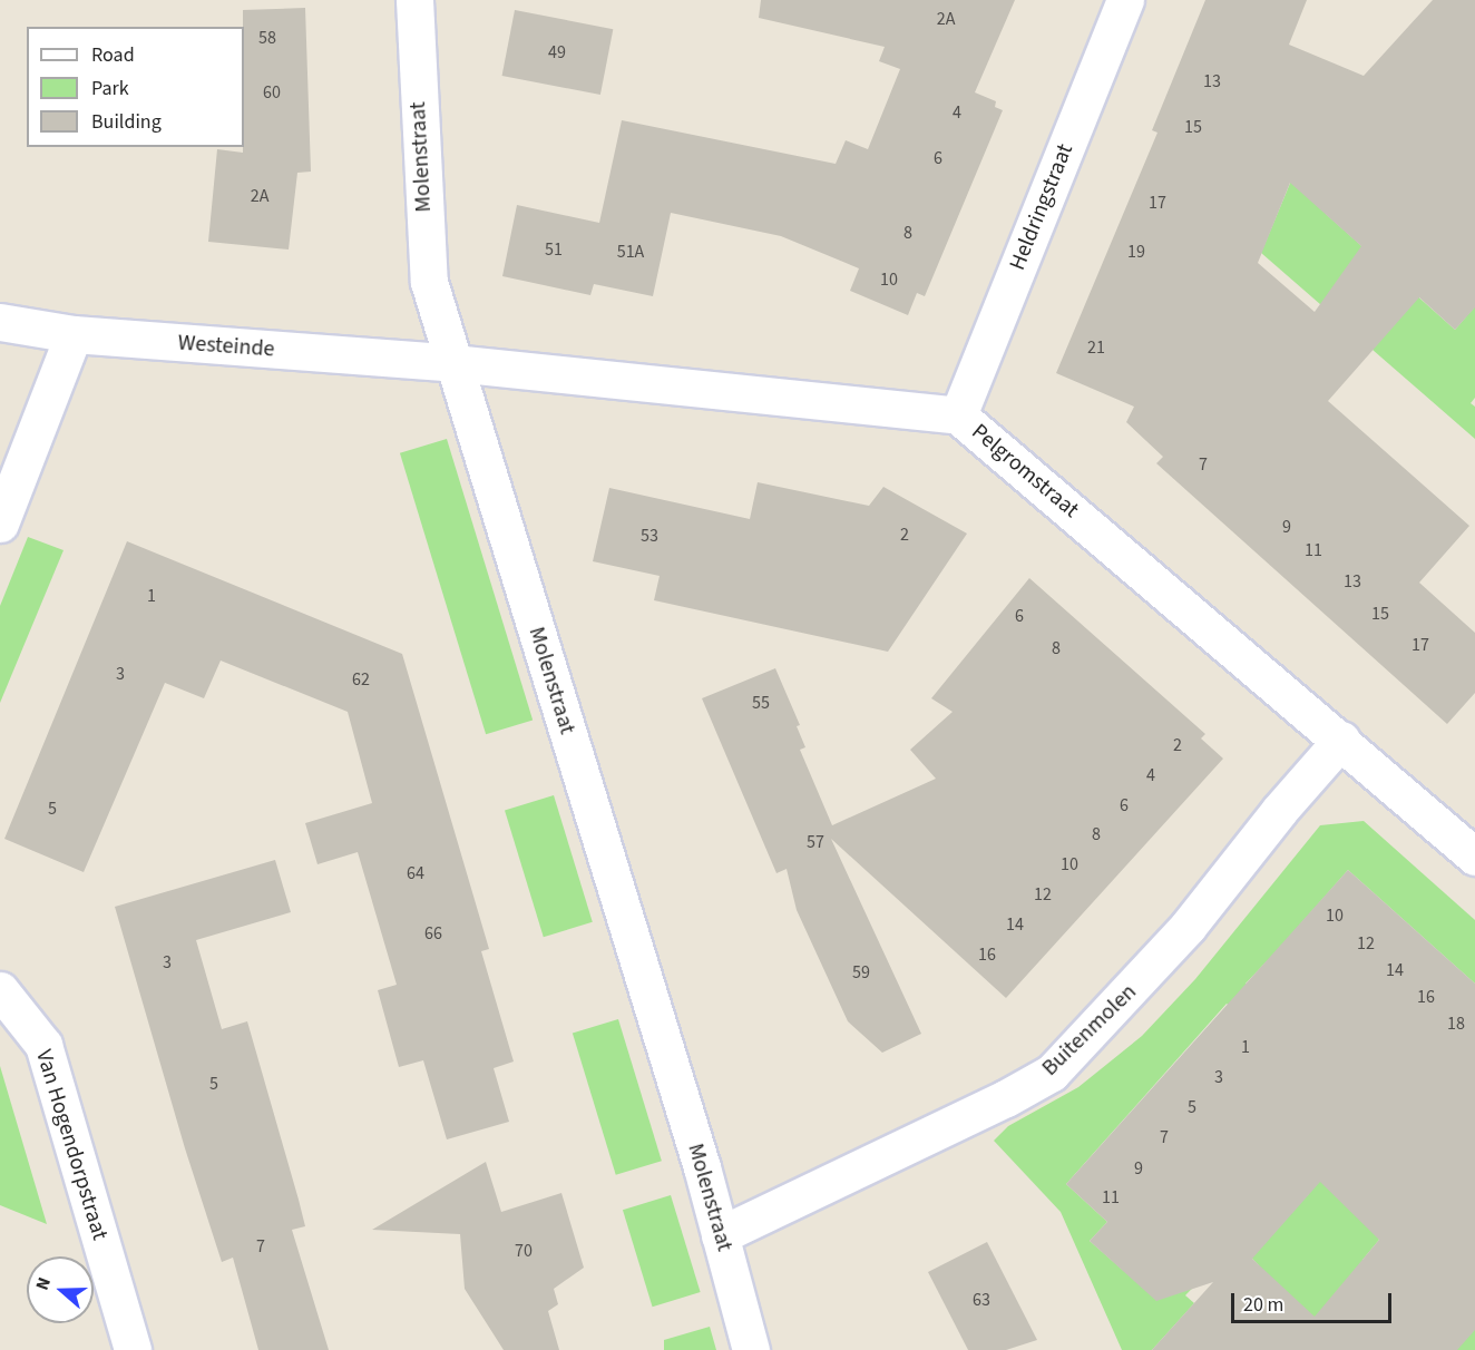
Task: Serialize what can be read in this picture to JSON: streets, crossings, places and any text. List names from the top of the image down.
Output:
{
  "streets": {
    "street": [
      "Molenstraat",
      "Heldringstraat",
      "Westeinde",
      "Pelgromstraat",
      "Buitenmolen",
      "Van Hogendorpstraat"
    ]
  },
  "crossings": [
    ["Molenstraat", "Westeinde"],
    ["Molenstraat", "Pelgromstraat"],
    ["Molenstraat", "Buitenmolen"],
    ["Heldringstraat", "Pelgromstraat"],
    ["Westeinde", "Pelgromstraat"],
    ["Pelgromstraat", "Buitenmolen"]
  ],
  "house_numbers": [
    "2A",
    "58",
    "49",
    "13",
    "60",
    "4",
    "15",
    "6",
    "2A",
    "17",
    "8",
    "51",
    "51A",
    "19",
    "10",
    "21",
    "7",
    "9",
    "2",
    "53",
    "11",
    "13",
    "1",
    "15",
    "6",
    "17",
    "8",
    "3",
    "62",
    "55",
    "2",
    "4",
    "6",
    "5",
    "8",
    "57",
    "10",
    "64",
    "12",
    "10",
    "14",
    "66",
    "12",
    "16",
    "3",
    "14",
    "59",
    "16",
    "18",
    "1",
    "3",
    "5",
    "5",
    "7",
    "9",
    "11",
    "7",
    "70",
    "63"
  ],
  "legend": ["Road", "Park", "Building"],
  "scale_bar": "20 m",
  "north": "left"
}
